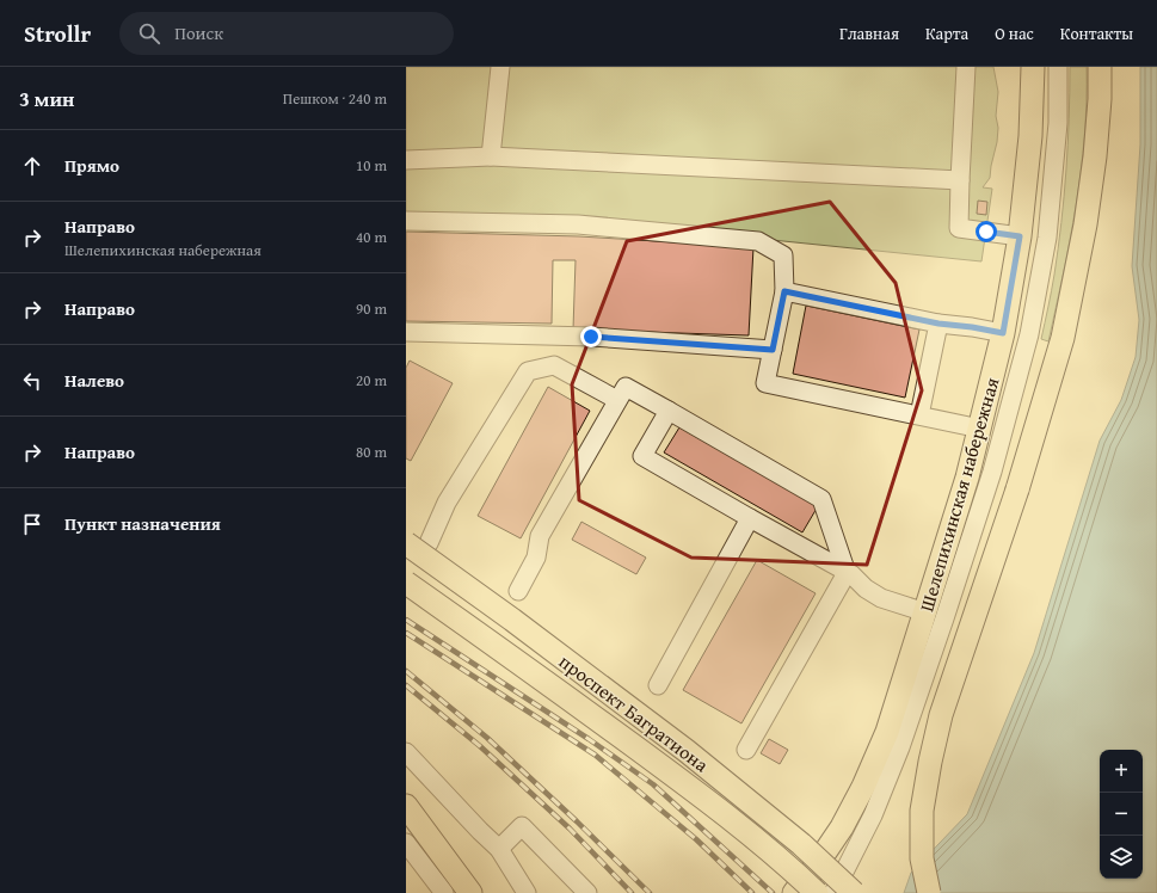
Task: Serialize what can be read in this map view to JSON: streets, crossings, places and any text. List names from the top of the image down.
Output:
{
  "streets": {
    "main road": ["Шелепихинская набережная", "проспект Багратиона"]
  },
  "page": {
    "header": "Strollr",
    "search": "Поиск",
    "nav": [
      "Главная",
      "Карта",
      "О нас",
      "Контакты"
    ],
    "heading": ["3 мин", "Пешком · 240 m"],
    "list": [
      ["Прямо", "10 m"],
      ["Направо", "Шелепихинская набережная", "40 m"],
      ["Направо", "90 m"],
      ["Налево", "20 m"],
      ["Направо", "80 m"],
      "Пункт назначения"
    ],
    "map_buttons": ["+", "−"]
  }
}
